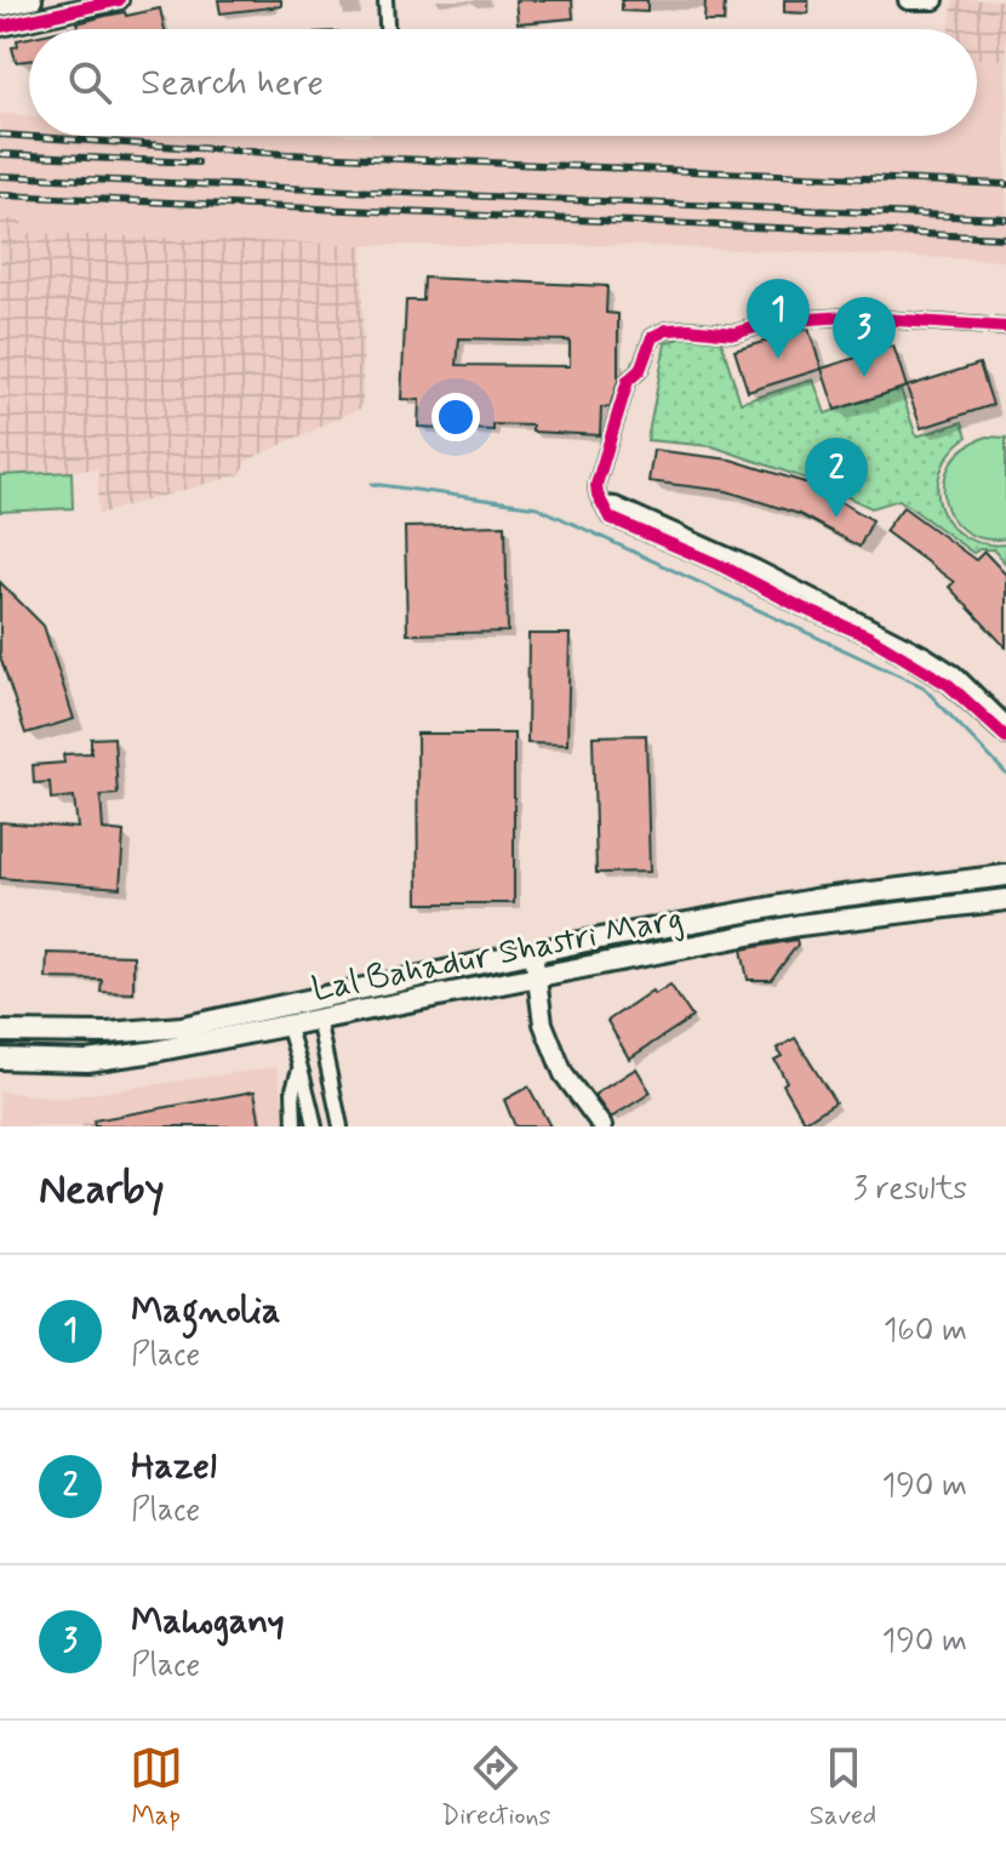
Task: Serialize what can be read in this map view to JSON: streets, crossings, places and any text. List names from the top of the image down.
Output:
{
  "streets": {
    "main road": ["Lal Bahadur Shastri Marg"]
  },
  "page": {
    "search": "Search here",
    "pins": ["1", "3", "2"],
    "heading": ["Nearby", "3 results"],
    "list": [
      {
        "mark": "1",
        "name": "Magnolia",
        "note": "Place",
        "value": "160 m"
      },
      {
        "mark": "2",
        "name": "Hazel",
        "note": "Place",
        "value": "190 m"
      },
      {
        "mark": "3",
        "name": "Mahogany",
        "note": "Place",
        "value": "190 m"
      }
    ],
    "nav": ["Map", "Directions", "Saved"]
  }
}
